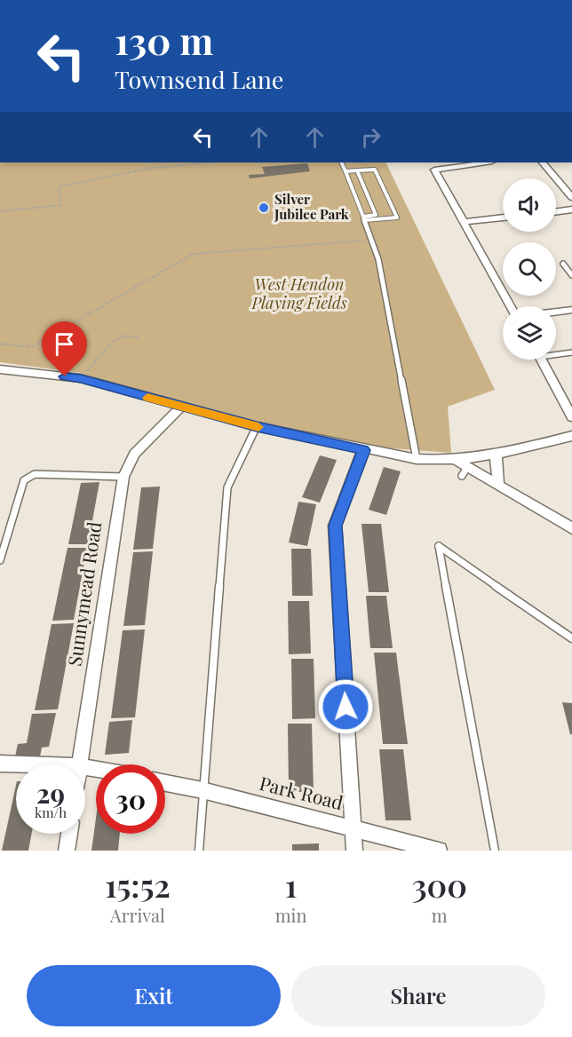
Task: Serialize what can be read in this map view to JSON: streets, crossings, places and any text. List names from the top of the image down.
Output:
{
  "streets": {
    "street": ["Sunnymead Road", "Park Road"]
  },
  "parks": ["West Hendon Playing Fields"],
  "places": ["Silver Jubilee Park"],
  "page": {
    "turn": ["130 m", "Townsend Lane"],
    "speed": "29 km/h",
    "limit": "30",
    "eta": [
      "15:52",
      "Arrival",
      "1",
      "min",
      "300",
      "m"
    ],
    "buttons": ["Exit", "Share"]
  }
}
